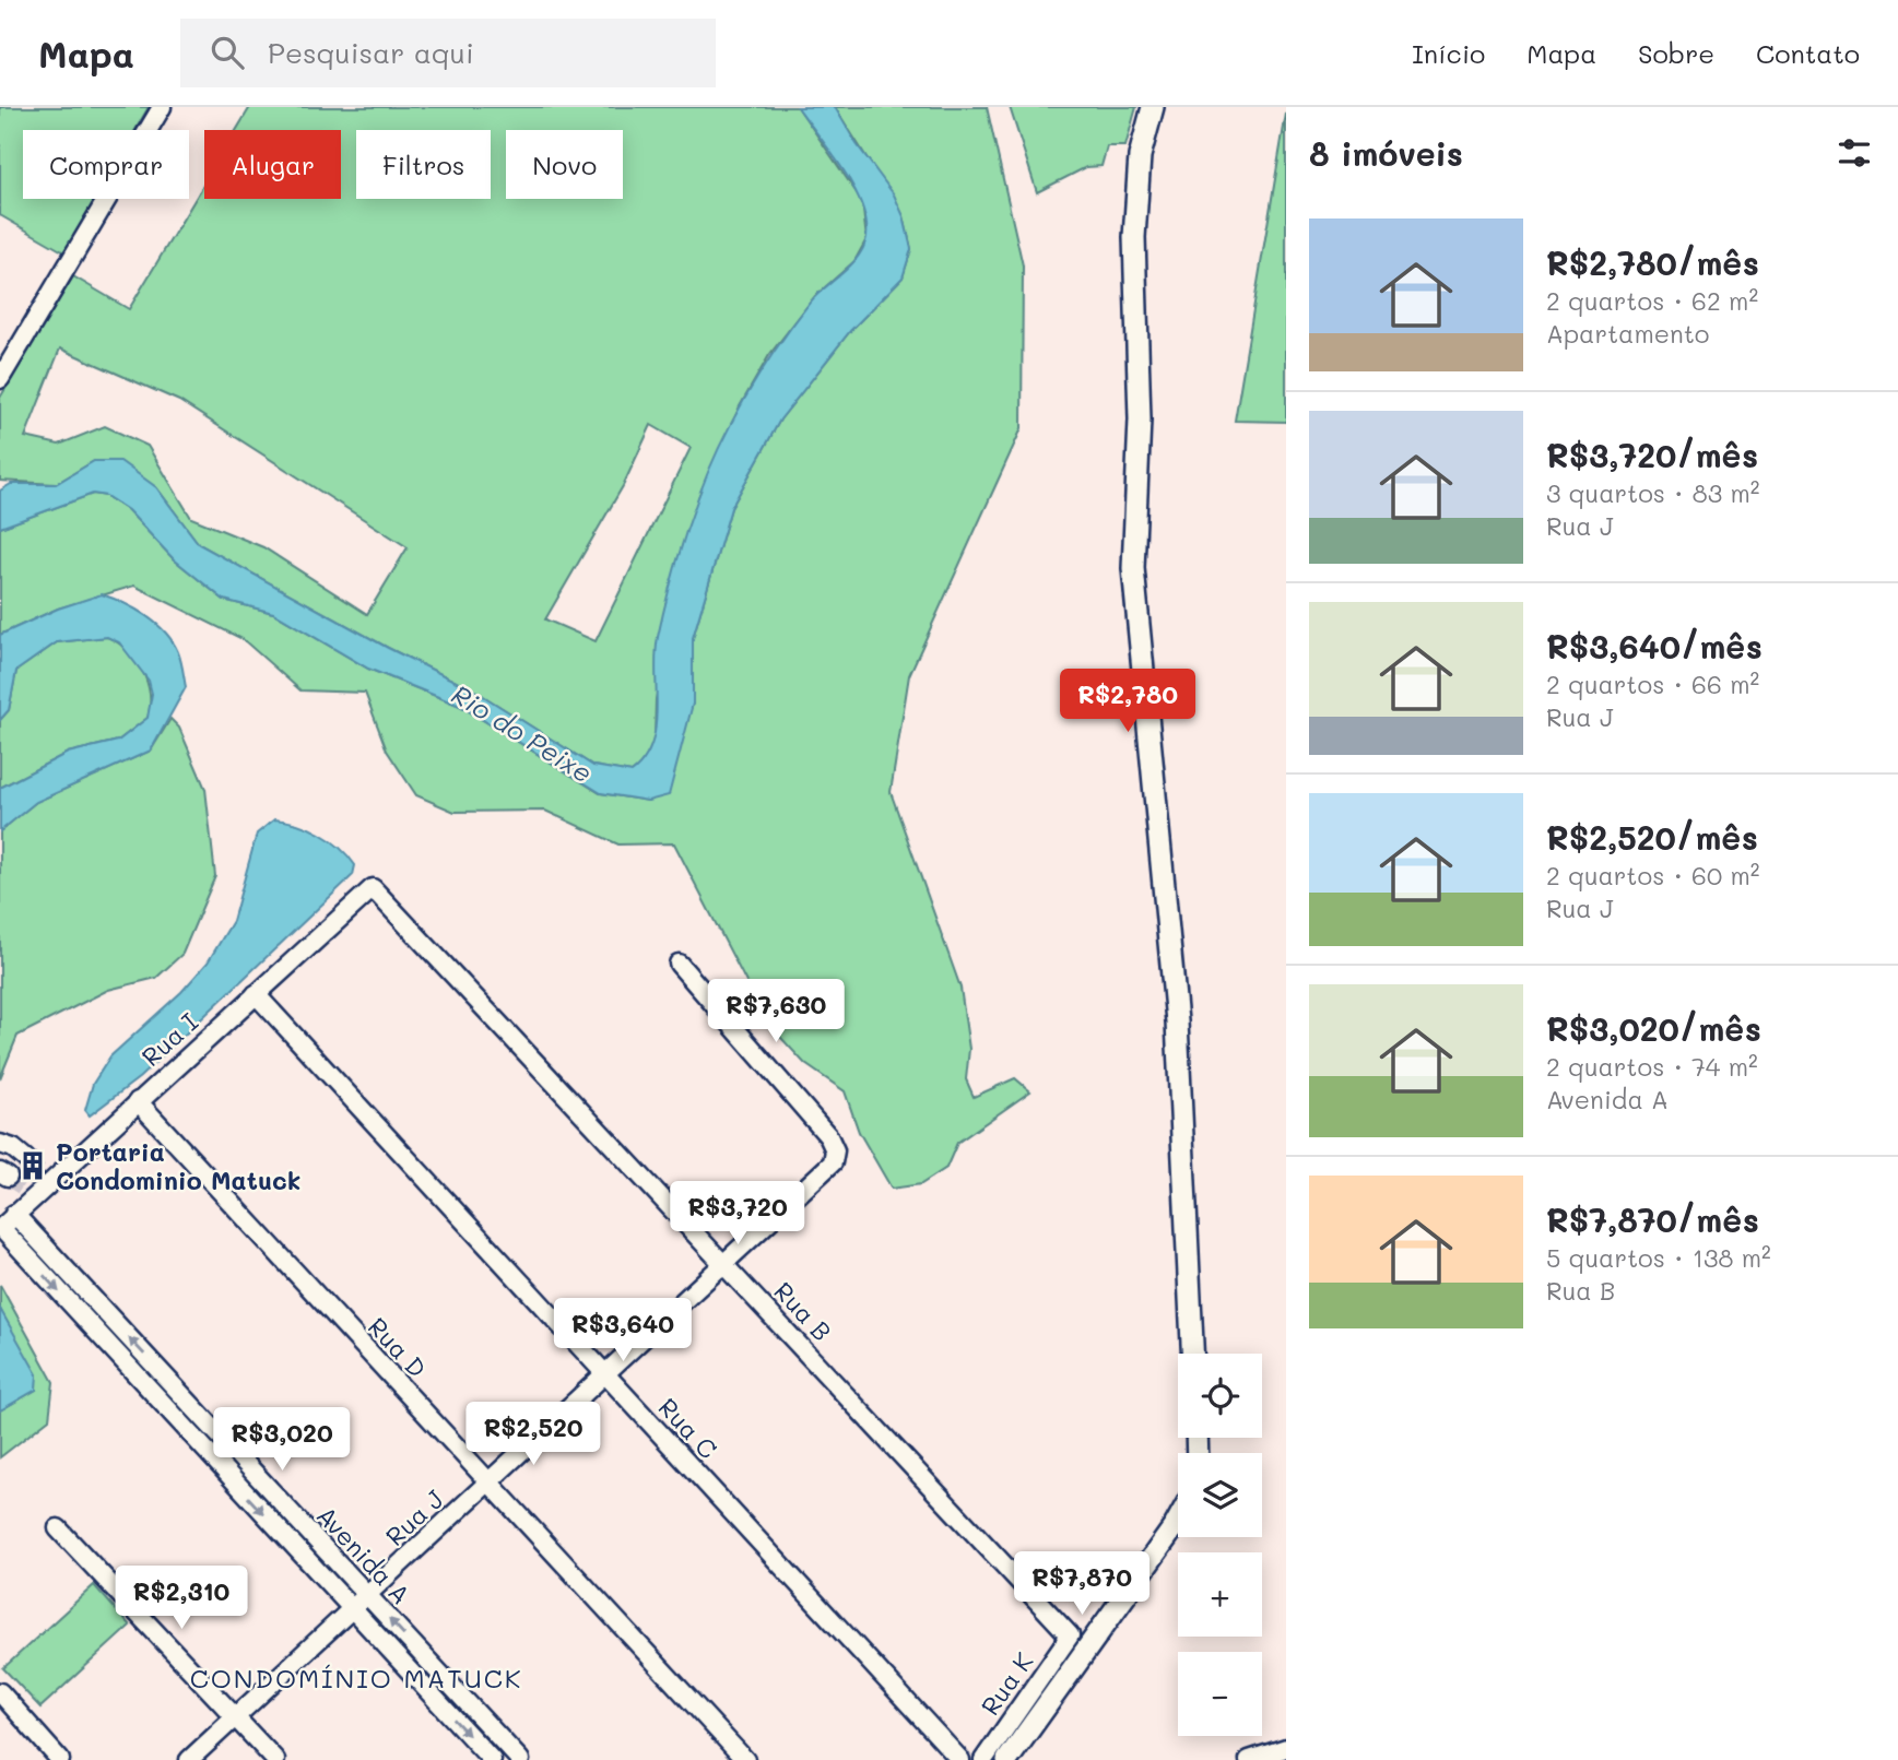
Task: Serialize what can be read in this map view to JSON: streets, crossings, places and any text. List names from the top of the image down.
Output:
{
  "streets": {
    "street": [
      "Rua I",
      "Rua B",
      "Rua D",
      "Rua C",
      "Rua J",
      "Avenida A",
      "Rua K"
    ]
  },
  "crossings": [
    ["Rua I", "Rua B"],
    ["Rua I", "Rua D"],
    ["Rua I", "Rua C"],
    ["Rua I", "Avenida A"],
    ["Rua B", "Rua J"],
    ["Rua B", "Rua K"],
    ["Rua D", "Rua J"],
    ["Rua C", "Rua J"],
    ["Rua J", "Avenida A"]
  ],
  "districts": ["CONDOMÍNIO MATUCK"],
  "water": ["Rio do Peixe"],
  "places": {
    "building": ["Portaria Condominio Matuck"]
  },
  "page": {
    "header": "Mapa",
    "search": "Pesquisar aqui",
    "nav": [
      "Início",
      "Mapa",
      "Sobre",
      "Contato"
    ],
    "heading": "8 imóveis",
    "chip": [
      "Comprar",
      "Alugar",
      "Filtros",
      "Novo"
    ],
    "list": [
      {
        "name": "R$2,780/mês",
        "note": "2 quartos · 62 m² · Apartamento"
      },
      {
        "name": "R$3,720/mês",
        "note": "3 quartos · 83 m² · Rua J"
      },
      {
        "name": "R$3,640/mês",
        "note": "2 quartos · 66 m² · Rua J"
      },
      {
        "name": "R$2,520/mês",
        "note": "2 quartos · 60 m² · Rua J"
      },
      {
        "name": "R$3,020/mês",
        "note": "2 quartos · 74 m² · Avenida A"
      },
      {
        "name": "R$7,870/mês",
        "note": "5 quartos · 138 m² · Rua B"
      }
    ],
    "price": [
      "R$2,780",
      "R$7,630",
      "R$3,720",
      "R$3,640",
      "R$2,520",
      "R$3,020",
      "R$7,870",
      "R$2,310"
    ],
    "map_buttons": ["+", "−"]
  }
}
